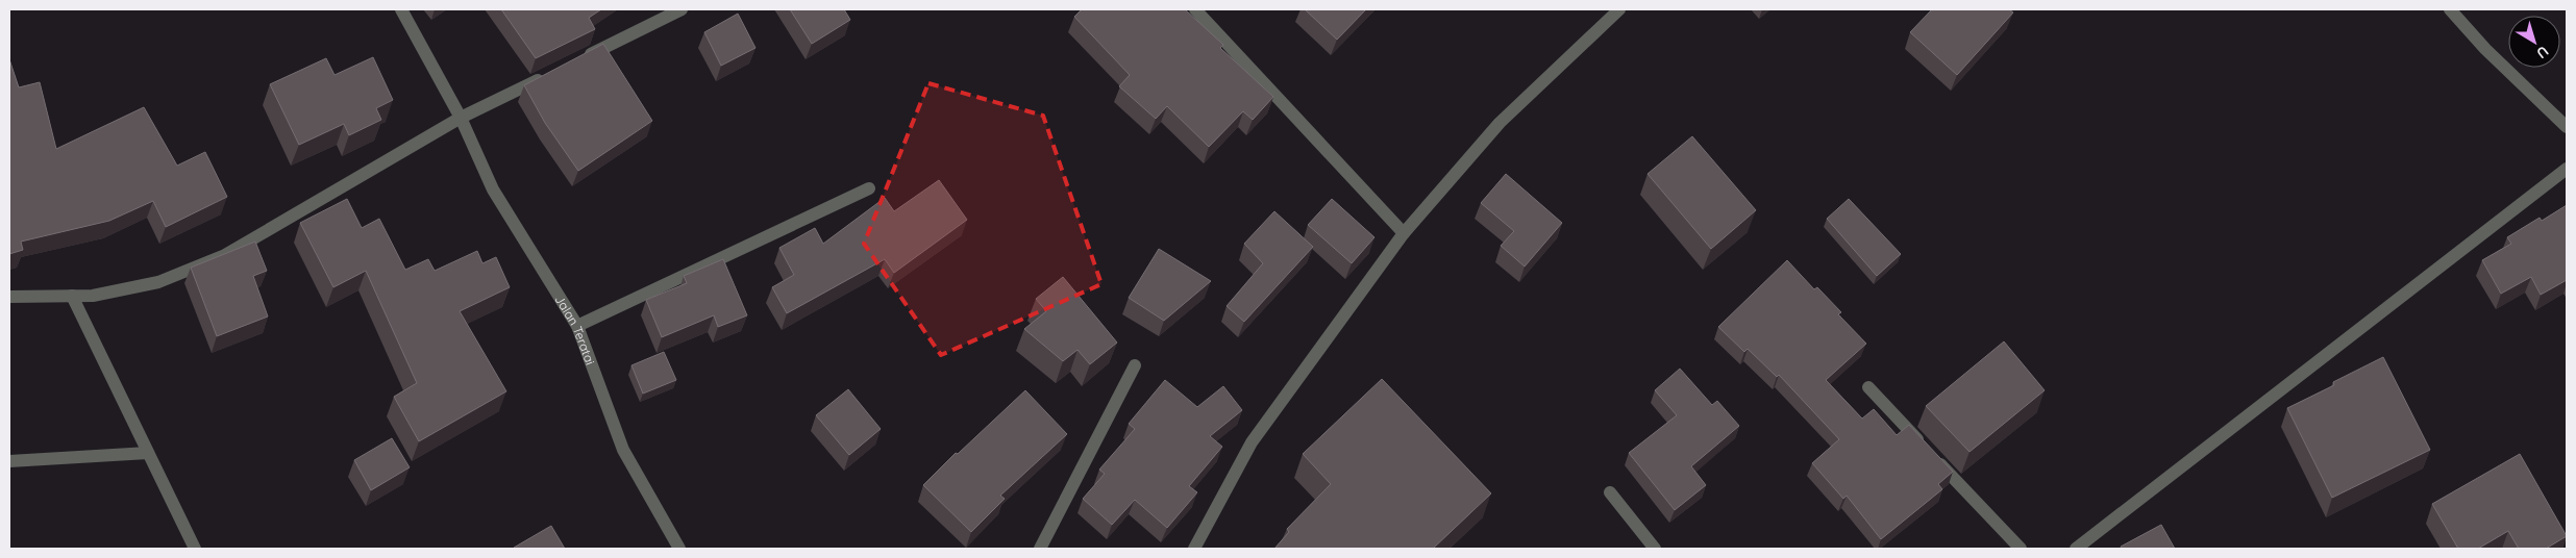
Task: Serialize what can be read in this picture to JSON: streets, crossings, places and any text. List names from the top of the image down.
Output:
{
  "streets": {
    "street": ["Jalan Teratai"]
  },
  "north": "bottom right"
}
